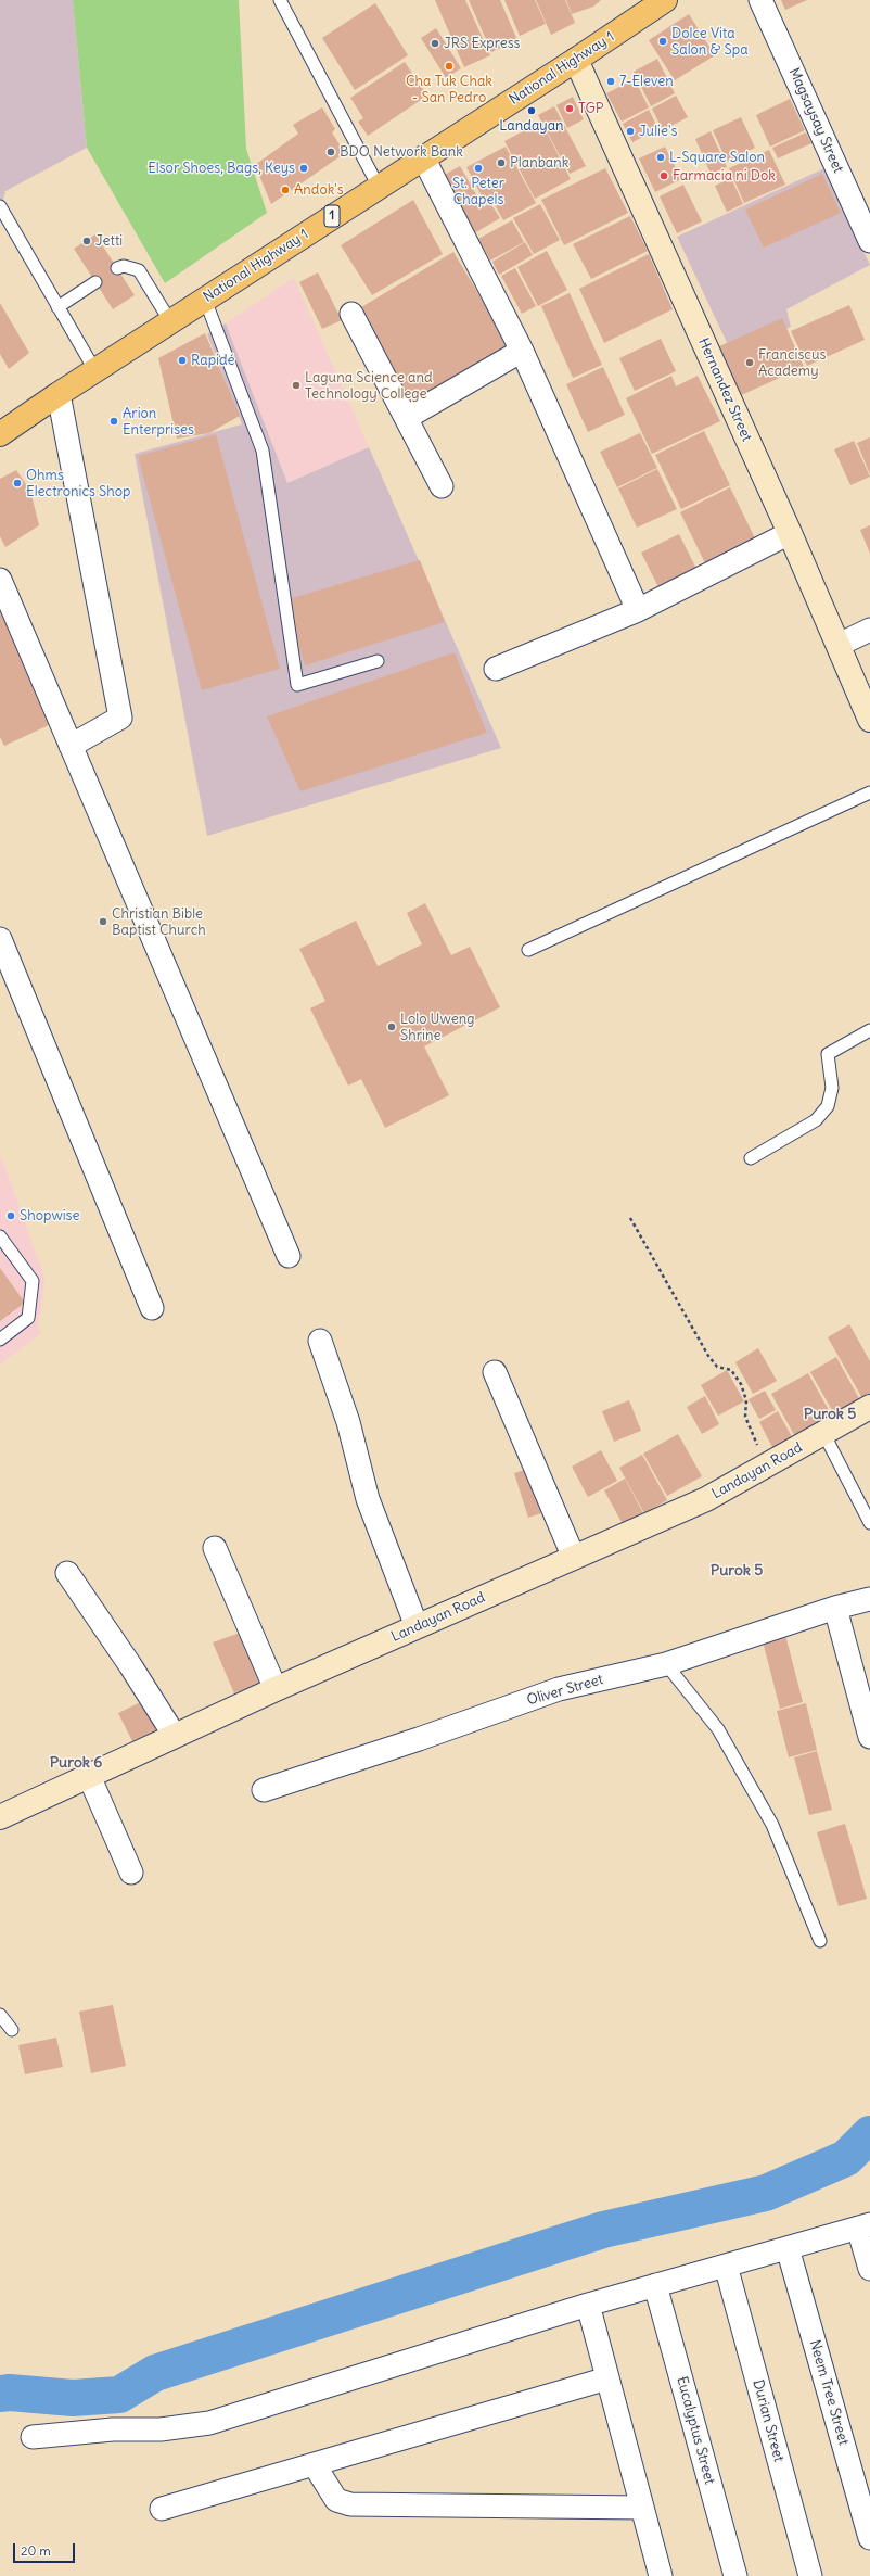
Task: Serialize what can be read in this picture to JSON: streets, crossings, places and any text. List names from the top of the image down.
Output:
{
  "streets": {
    "highway": ["National Highway 1", "1"],
    "street": [
      "Magsaysay Street",
      "Hernandez Street",
      "Landayan Road",
      "Oliver Street",
      "Neem Tree Street",
      "Durian Street",
      "Eucalyptus Street"
    ]
  },
  "crossings": [
    ["National Highway 1", "Hernandez Street"]
  ],
  "districts": ["Purok 5", "Purok 5", "Purok 6"],
  "places": [
    "Dolce Vita Salon & Spa",
    "JRS Express",
    "Cha Tuk Chak - San Pedro",
    "7-Eleven",
    "TGP",
    "Landayan",
    "Julie's",
    "BDO Network Bank",
    "L-Square Salon",
    "Planbank",
    "Elsor Shoes, Bags, Keys",
    "St. Peter Chapels",
    "Farmacia ni Dok",
    "Andok's",
    "Jetti",
    "Rapidé",
    "Franciscus Academy",
    "Laguna Science and Technology College",
    "Arion Enterprises",
    "Ohms Electronics Shop",
    "Christian Bible Baptist Church",
    "Lolo Uweng Shrine",
    "Shopwise"
  ],
  "scale_bar": "20 m"
}
